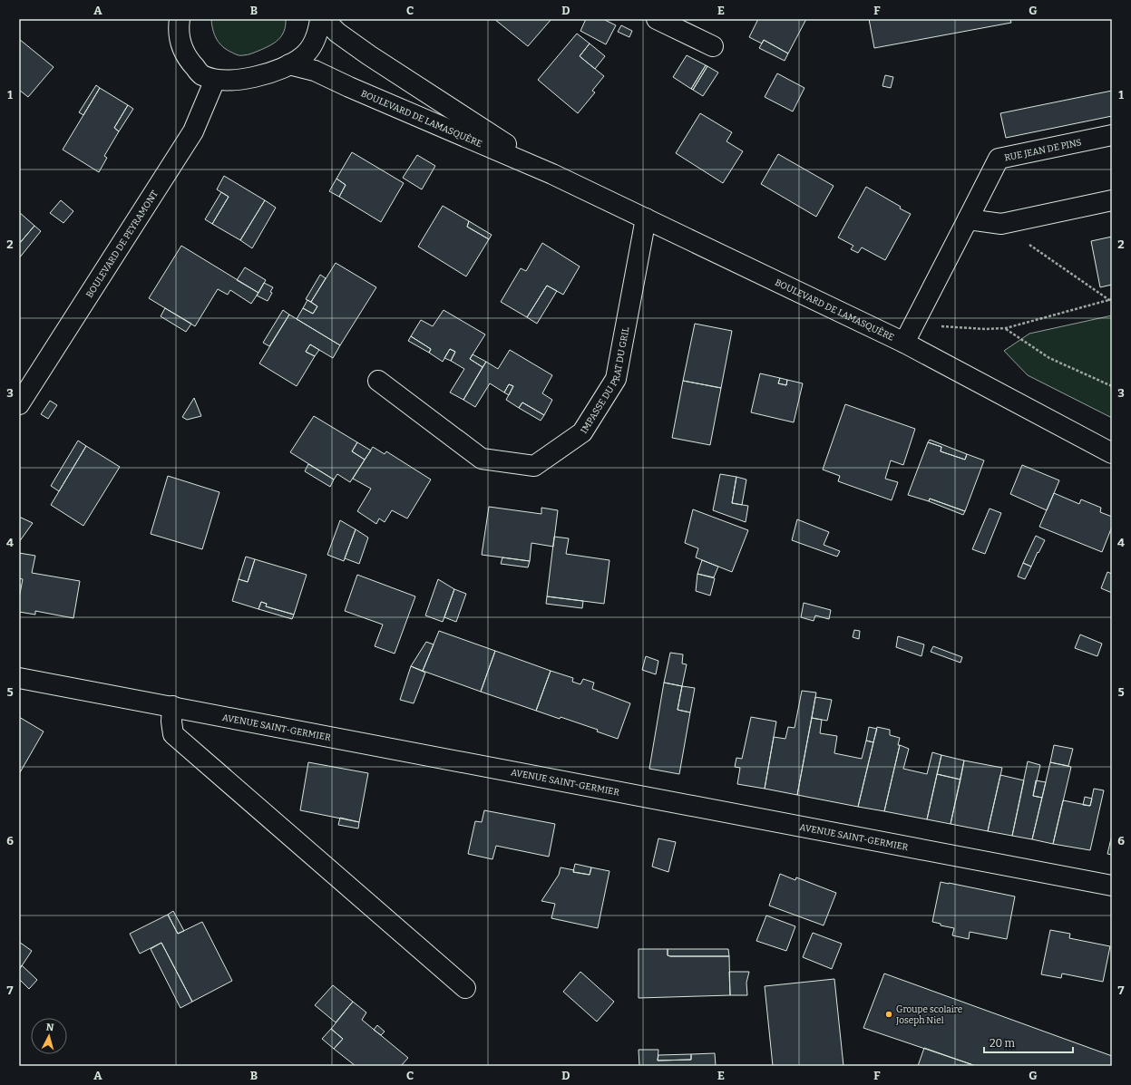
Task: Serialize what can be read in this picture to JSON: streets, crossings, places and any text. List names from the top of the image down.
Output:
{
  "streets": {
    "street": [
      "BOULEVARD DE LAMASQUÈRE",
      "RUE JEAN DE PINS",
      "BOULEVARD DE PEYRAMONT",
      "IMPASSE DU PRAT DU GRIL",
      "AVENUE SAINT-GERMIER"
    ]
  },
  "crossings": [
    ["BOULEVARD DE LAMASQUÈRE", "RUE JEAN DE PINS"],
    ["BOULEVARD DE LAMASQUÈRE", "IMPASSE DU PRAT DU GRIL"]
  ],
  "places": ["Groupe scolaire Joseph Niel"],
  "scale_bar": "20 m",
  "north": "top",
  "grid": {
    "columns": [
      "A",
      "B",
      "C",
      "D",
      "E",
      "F",
      "G"
    ],
    "rows": [
      "1",
      "2",
      "3",
      "4",
      "5",
      "6",
      "7"
    ]
  }
}
